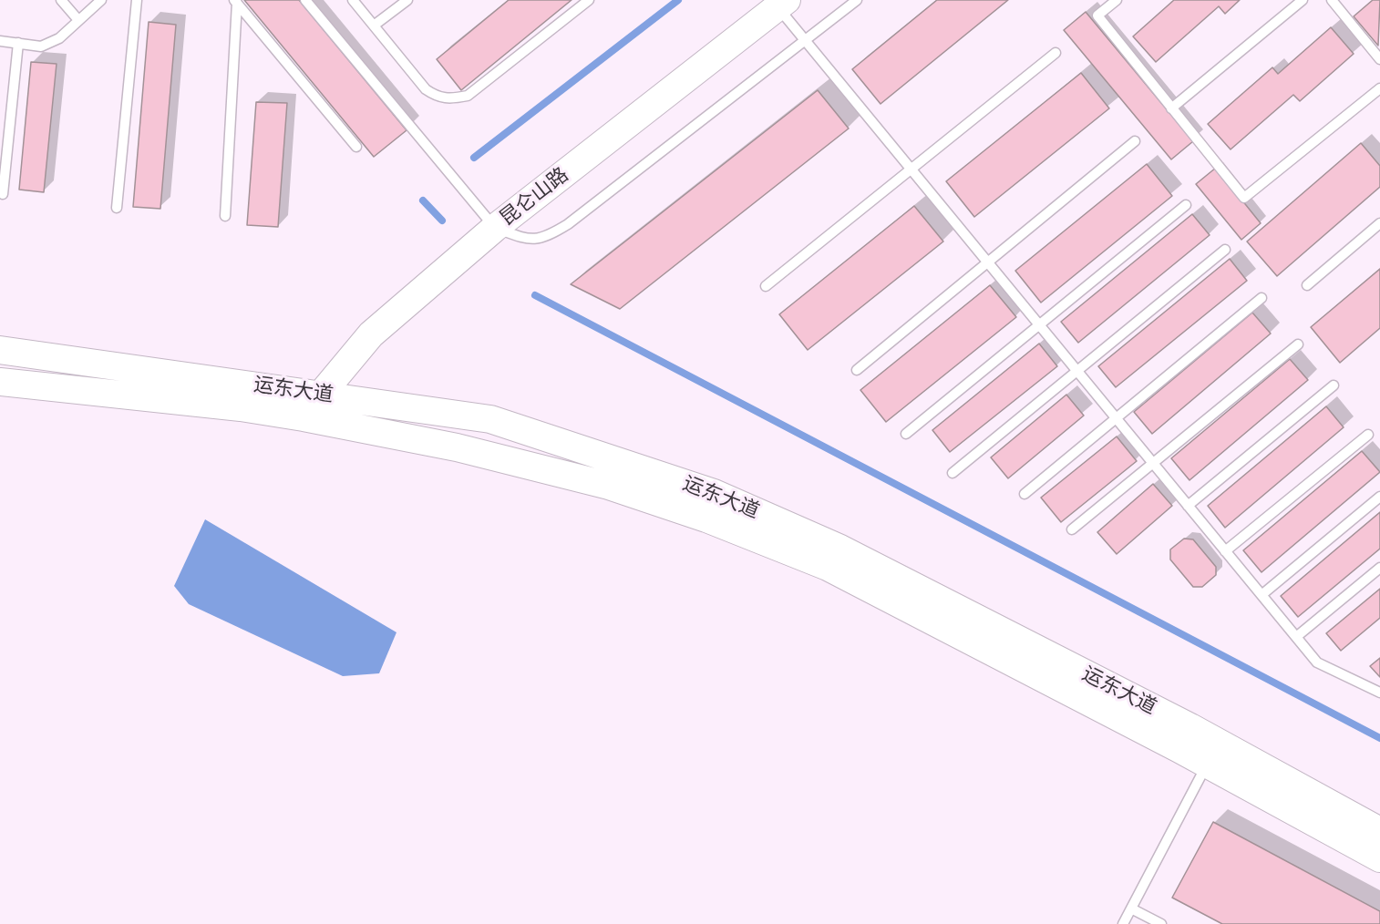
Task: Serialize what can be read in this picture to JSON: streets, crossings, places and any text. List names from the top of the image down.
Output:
{
  "streets": {
    "main road": ["昆仑山路", "运东大道"]
  },
  "crossings": [
    ["昆仑山路", "运东大道"]
  ]
}
